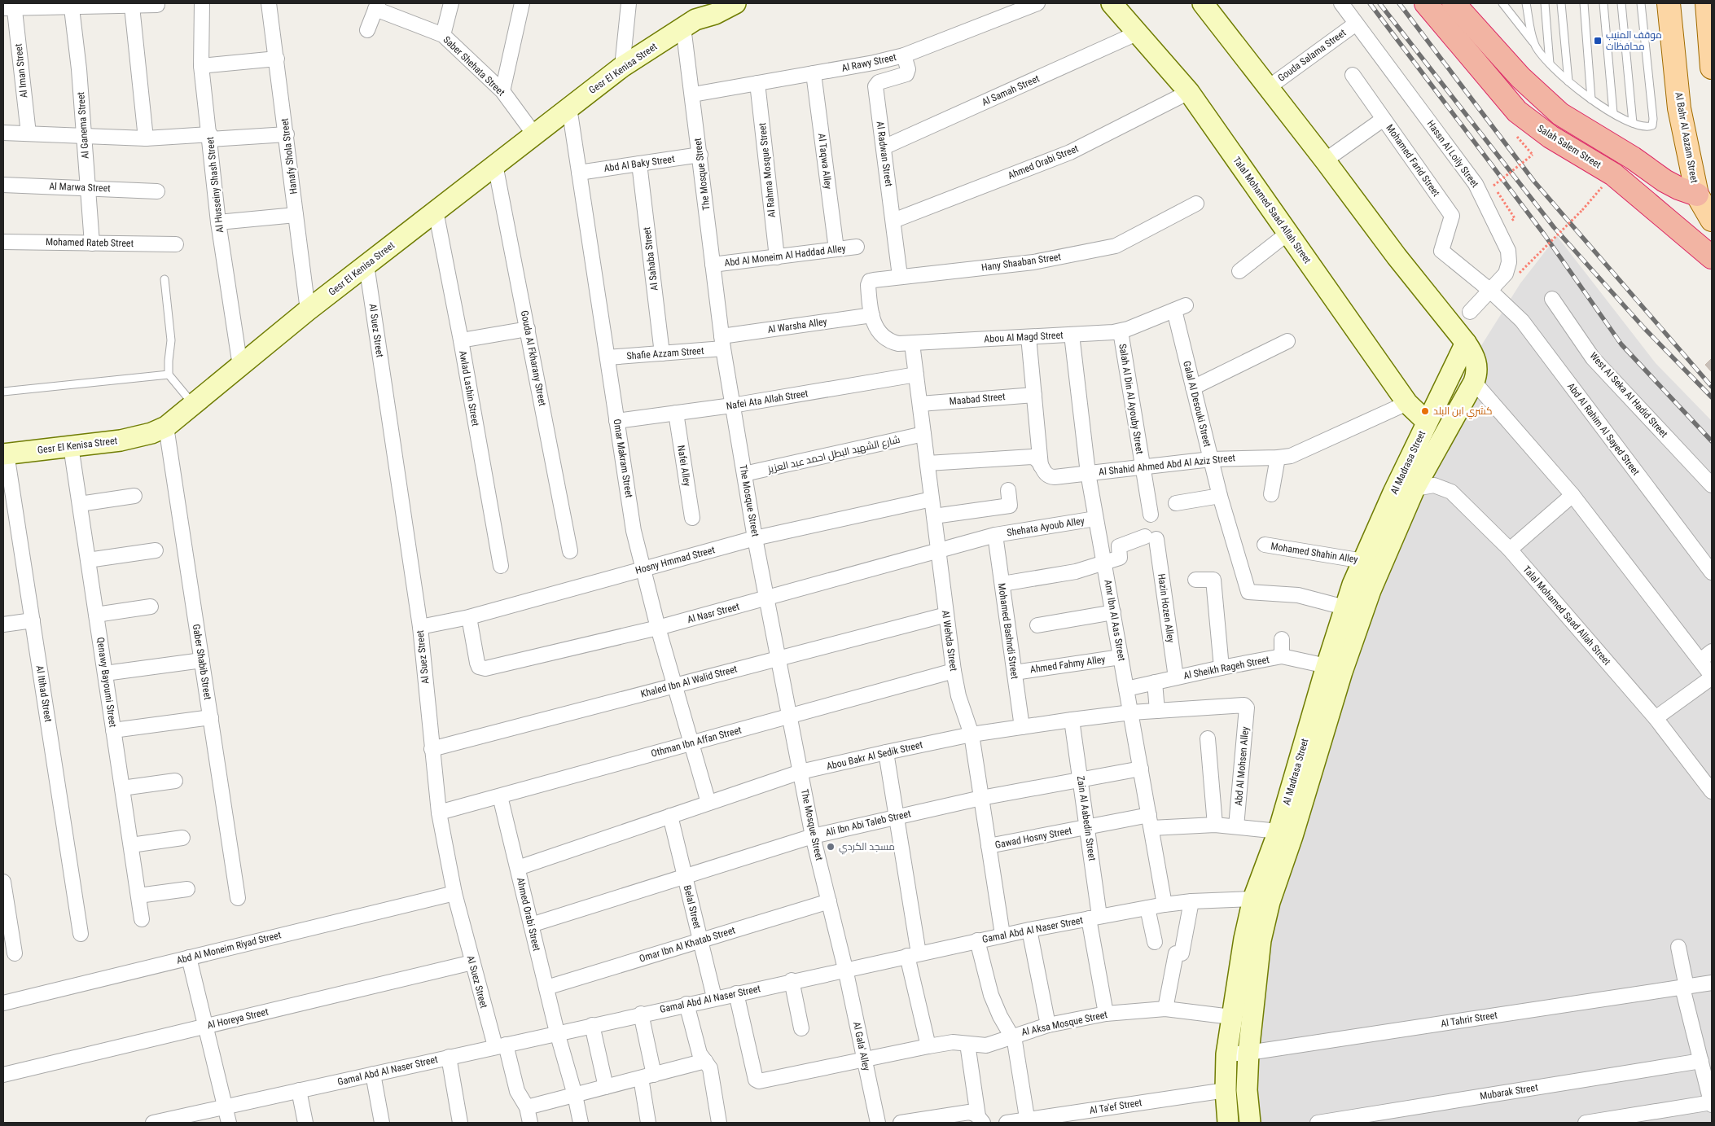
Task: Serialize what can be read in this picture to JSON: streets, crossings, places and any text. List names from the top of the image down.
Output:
{
  "streets": {
    "highway": ["Salah Salem Street"],
    "main road": [
      "Gesr El Kenisa Street",
      "Al Bahr Al Aazam Street",
      "Talal Mohamed Saad Allah Street",
      "Al Madrasa Street"
    ],
    "street": [
      "Gouda Salama Street",
      "Al Rawy Street",
      "Saber Shehata Street",
      "Al Iman Street",
      "Al Samah Street",
      "Al Ganema Street",
      "Al Radwan Street",
      "Hassn Al Loily Street",
      "Hanafy Shola Street",
      "Mohamed Farid Street",
      "Al Taqwa Alley",
      "Ahmed Orabi Street",
      "Abd Al Baky Street",
      "Al Rahma Mosque Street",
      "The Mosque Street",
      "Al Husseiny Shash Street",
      "Al Marwa Street",
      "Mohamed Rateb Street",
      "Abd Al Moneim Al Haddad Alley",
      "Al Sahaba Street",
      "Hany Shaaban Street",
      "Al Warsha Alley",
      "Al Suez Street",
      "Abou Al Magd Street",
      "Shafie Azzam Street",
      "Gouda Al Fkharany Street",
      "Awlad Lashin Street",
      "West Al Seka Al Hadid Street",
      "Maabad Street",
      "Salah Al Din Al Ayouby Street",
      "Nafei Ata Allah Street",
      "Galal Al Desouki Street",
      "Abd Al Rahim Al Sayed Street",
      "شارع الشهيد البطل احمد عبد العزيز",
      "Omar Makram Street",
      "Al Shahid Ahmed Abd Al Aziz Street",
      "Nafei Alley",
      "Shehata Ayoub Alley",
      "Mohamed Shahin Alley",
      "Hosny Hmmad Street",
      "Hazin Hozen Alley",
      "Al Nasr Street",
      "Amr Ibn Al Aas Street",
      "Mohamed Bashndi Street",
      "Al Wehda Street",
      "Gaber Shabib Street",
      "Ahmed Fahmy Alley",
      "Al Sheikh Rageh Street",
      "Khaled Ibn Al Walid Street",
      "Qenawy Bayoumi Street",
      "Al Itihad Street",
      "Othman Ibn Affan Street",
      "Abou Bakr Al Sedik Street",
      "Abd Al Mohsen Alley",
      "Zain Al Aabedin Street",
      "Ali Ibn Abi Taleb Street",
      "Gawad Hosny Street",
      "Belal Street",
      "Gamal Abd Al Naser Street",
      "Omar Ibn Al Khatab Street",
      "Abd Al Moneim Riyad Street",
      "Al Horeya Street",
      "Al Tahrir Street",
      "Al Aksa Mosque Street",
      "Al Gala' Alley",
      "Mubarak Street",
      "Al Ta'ef Street"
    ]
  },
  "crossings": [
    ["Gouda Salama Street", "Hassn Al Loily Street"],
    ["Al Rawy Street", "Al Radwan Street"],
    ["Al Rawy Street", "Al Taqwa Alley"],
    ["Al Rawy Street", "Al Rahma Mosque Street"],
    ["Al Rawy Street", "The Mosque Street"],
    ["Saber Shehata Street", "Gesr El Kenisa Street"],
    ["Gesr El Kenisa Street", "Hanafy Shola Street"],
    ["Gesr El Kenisa Street", "The Mosque Street"],
    ["Gesr El Kenisa Street", "Al Husseiny Shash Street"],
    ["Gesr El Kenisa Street", "Al Suez Street"],
    ["Gesr El Kenisa Street", "Gouda Al Fkharany Street"],
    ["Gesr El Kenisa Street", "Awlad Lashin Street"],
    ["Gesr El Kenisa Street", "Omar Makram Street"],
    ["Gesr El Kenisa Street", "Gaber Shabib Street"],
    ["Gesr El Kenisa Street", "Qenawy Bayoumi Street"],
    ["Gesr El Kenisa Street", "Al Itihad Street"],
    ["Al Samah Street", "Al Radwan Street"],
    ["Al Samah Street", "Talal Mohamed Saad Allah Street"],
    ["Al Ganema Street", "Al Marwa Street"],
    ["Al Ganema Street", "Mohamed Rateb Street"],
    ["Al Radwan Street", "Ahmed Orabi Street"],
    ["Al Radwan Street", "Hany Shaaban Street"],
    ["Hassn Al Loily Street", "Abd Al Rahim Al Sayed Street"],
    ["Mohamed Farid Street", "Abd Al Rahim Al Sayed Street"],
    ["Al Taqwa Alley", "Abd Al Moneim Al Haddad Alley"],
    ["Ahmed Orabi Street", "Talal Mohamed Saad Allah Street"],
    ["Ahmed Orabi Street", "Othman Ibn Affan Street"],
    ["Ahmed Orabi Street", "Abou Bakr Al Sedik Street"],
    ["Ahmed Orabi Street", "Ali Ibn Abi Taleb Street"],
    ["Ahmed Orabi Street", "Gamal Abd Al Naser Street"],
    ["Ahmed Orabi Street", "Omar Ibn Al Khatab Street"],
    ["Abd Al Baky Street", "The Mosque Street"],
    ["Abd Al Baky Street", "Al Sahaba Street"],
    ["Abd Al Baky Street", "Omar Makram Street"],
    ["Al Rahma Mosque Street", "Abd Al Moneim Al Haddad Alley"],
    ["The Mosque Street", "Abd Al Moneim Al Haddad Alley"],
    ["The Mosque Street", "Al Warsha Alley"],
    ["The Mosque Street", "Shafie Azzam Street"],
    ["The Mosque Street", "Nafei Ata Allah Street"],
    ["The Mosque Street", "شارع الشهيد البطل احمد عبد العزيز"],
    ["The Mosque Street", "Hosny Hmmad Street"],
    ["The Mosque Street", "Al Nasr Street"],
    ["The Mosque Street", "Khaled Ibn Al Walid Street"],
    ["The Mosque Street", "Othman Ibn Affan Street"],
    ["The Mosque Street", "Abou Bakr Al Sedik Street"],
    ["The Mosque Street", "Ali Ibn Abi Taleb Street"],
    ["The Mosque Street", "Gamal Abd Al Naser Street"],
    ["The Mosque Street", "Omar Ibn Al Khatab Street"],
    ["The Mosque Street", "Al Gala' Alley"],
    ["Talal Mohamed Saad Allah Street", "Al Madrasa Street"],
    ["Talal Mohamed Saad Allah Street", "Al Shahid Ahmed Abd Al Aziz Street"],
    ["Al Sahaba Street", "Shafie Azzam Street"],
    ["Hany Shaaban Street", "Al Warsha Alley"],
    ["Hany Shaaban Street", "Abou Al Magd Street"],
    ["Al Warsha Alley", "Abou Al Magd Street"],
    ["Al Warsha Alley", "Shafie Azzam Street"],
    ["Al Suez Street", "Hosny Hmmad Street"],
    ["Al Suez Street", "Khaled Ibn Al Walid Street"],
    ["Al Suez Street", "Othman Ibn Affan Street"],
    ["Al Suez Street", "Gamal Abd Al Naser Street"],
    ["Al Suez Street", "Abd Al Moneim Riyad Street"],
    ["Al Suez Street", "Al Horeya Street"],
    ["Abou Al Magd Street", "Salah Al Din Al Ayouby Street"],
    ["Abou Al Magd Street", "Galal Al Desouki Street"],
    ["Abou Al Magd Street", "Amr Ibn Al Aas Street"],
    ["Abou Al Magd Street", "Al Wehda Street"],
    ["Shafie Azzam Street", "Omar Makram Street"],
    ["Maabad Street", "Al Wehda Street"],
    ["Salah Al Din Al Ayouby Street", "Al Shahid Ahmed Abd Al Aziz Street"],
    ["Nafei Ata Allah Street", "Omar Makram Street"],
    ["Nafei Ata Allah Street", "Nafei Alley"],
    ["Nafei Ata Allah Street", "Al Wehda Street"],
    ["Galal Al Desouki Street", "Al Madrasa Street"],
    ["Galal Al Desouki Street", "Al Shahid Ahmed Abd Al Aziz Street"],
    ["شارع الشهيد البطل احمد عبد العزيز", "Al Wehda Street"],
    ["Omar Makram Street", "Hosny Hmmad Street"],
    ["Omar Makram Street", "Al Nasr Street"],
    ["Omar Makram Street", "Khaled Ibn Al Walid Street"],
    ["Omar Makram Street", "Othman Ibn Affan Street"],
    ["Omar Makram Street", "Abou Bakr Al Sedik Street"],
    ["Al Madrasa Street", "Mohamed Shahin Alley"],
    ["Al Madrasa Street", "Al Sheikh Rageh Street"],
    ["Al Madrasa Street", "Gawad Hosny Street"],
    ["Al Madrasa Street", "Gamal Abd Al Naser Street"],
    ["Al Madrasa Street", "Al Tahrir Street"],
    ["Al Madrasa Street", "Al Aksa Mosque Street"],
    ["Al Madrasa Street", "Al Ta'ef Street"],
    ["Al Shahid Ahmed Abd Al Aziz Street", "Amr Ibn Al Aas Street"],
    ["Al Shahid Ahmed Abd Al Aziz Street", "Al Wehda Street"],
    ["Shehata Ayoub Alley", "Al Nasr Street"],
    ["Shehata Ayoub Alley", "Amr Ibn Al Aas Street"],
    ["Shehata Ayoub Alley", "Mohamed Bashndi Street"],
    ["Hosny Hmmad Street", "Al Nasr Street"],
    ["Hosny Hmmad Street", "Al Wehda Street"],
    ["Hazin Hozen Alley", "Amr Ibn Al Aas Street"],
    ["Hazin Hozen Alley", "Al Sheikh Rageh Street"],
    ["Al Nasr Street", "Mohamed Bashndi Street"],
    ["Al Nasr Street", "Al Wehda Street"],
    ["Amr Ibn Al Aas Street", "Ahmed Fahmy Alley"],
    ["Amr Ibn Al Aas Street", "Al Sheikh Rageh Street"],
    ["Amr Ibn Al Aas Street", "Abou Bakr Al Sedik Street"],
    ["Amr Ibn Al Aas Street", "Ali Ibn Abi Taleb Street"],
    ["Amr Ibn Al Aas Street", "Gawad Hosny Street"],
    ["Amr Ibn Al Aas Street", "Gamal Abd Al Naser Street"],
    ["Mohamed Bashndi Street", "Ahmed Fahmy Alley"],
    ["Mohamed Bashndi Street", "Abou Bakr Al Sedik Street"],
    ["Al Wehda Street", "Khaled Ibn Al Walid Street"],
    ["Al Wehda Street", "Othman Ibn Affan Street"],
    ["Al Wehda Street", "Abou Bakr Al Sedik Street"],
    ["Al Wehda Street", "Ali Ibn Abi Taleb Street"],
    ["Al Wehda Street", "Gawad Hosny Street"],
    ["Al Wehda Street", "Gamal Abd Al Naser Street"],
    ["Abou Bakr Al Sedik Street", "Abd Al Mohsen Alley"],
    ["Abou Bakr Al Sedik Street", "Zain Al Aabedin Street"],
    ["Abou Bakr Al Sedik Street", "Belal Street"],
    ["Abd Al Mohsen Alley", "Gawad Hosny Street"],
    ["Zain Al Aabedin Street", "Ali Ibn Abi Taleb Street"],
    ["Zain Al Aabedin Street", "Gawad Hosny Street"],
    ["Zain Al Aabedin Street", "Gamal Abd Al Naser Street"],
    ["Zain Al Aabedin Street", "Al Aksa Mosque Street"],
    ["Ali Ibn Abi Taleb Street", "Belal Street"],
    ["Belal Street", "Gamal Abd Al Naser Street"],
    ["Belal Street", "Omar Ibn Al Khatab Street"],
    ["Gamal Abd Al Naser Street", "Al Aksa Mosque Street"],
    ["Gamal Abd Al Naser Street", "Al Gala' Alley"],
    ["Al Aksa Mosque Street", "Al Gala' Alley"]
  ],
  "places": {
    "transit": ["موقف المنيب محافظات"],
    "other": ["كشري ابن البلد", "مسجد الكردي"]
  }
}
